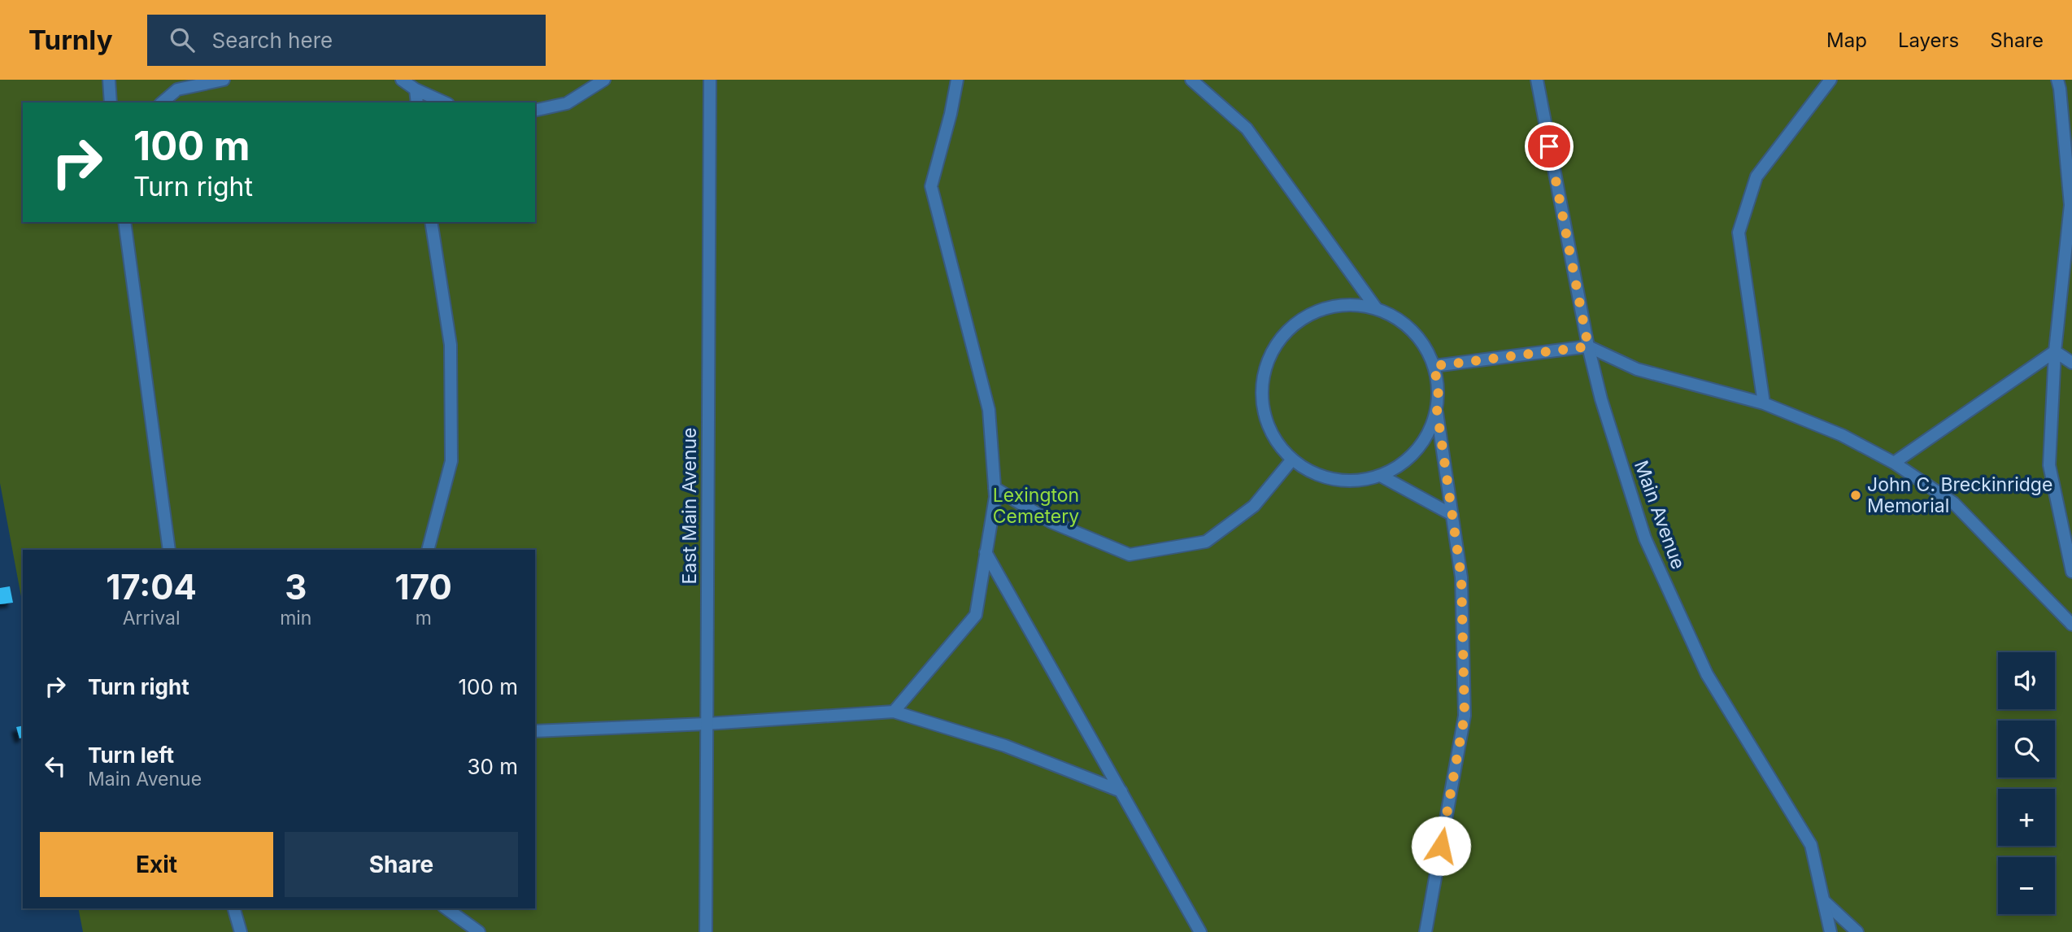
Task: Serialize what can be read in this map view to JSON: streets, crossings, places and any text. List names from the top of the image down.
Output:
{
  "streets": {
    "street": ["East Main Avenue", "Main Avenue"]
  },
  "parks": ["Lexington Cemetery"],
  "places": ["John C. Breckinridge Memorial"],
  "page": {
    "header": "Turnly",
    "search": "Search here",
    "nav": ["Map", "Layers", "Share"],
    "turn": ["100 m", "Turn right"],
    "eta": [
      "17:04",
      "Arrival",
      "3",
      "min",
      "170",
      "m"
    ],
    "list": [
      {
        "name": "Turn right",
        "value": "100 m"
      },
      {
        "name": "Turn left",
        "note": "Main Avenue",
        "value": "30 m"
      }
    ],
    "map_buttons": ["+", "−"],
    "buttons": ["Exit", "Share"]
  }
}
